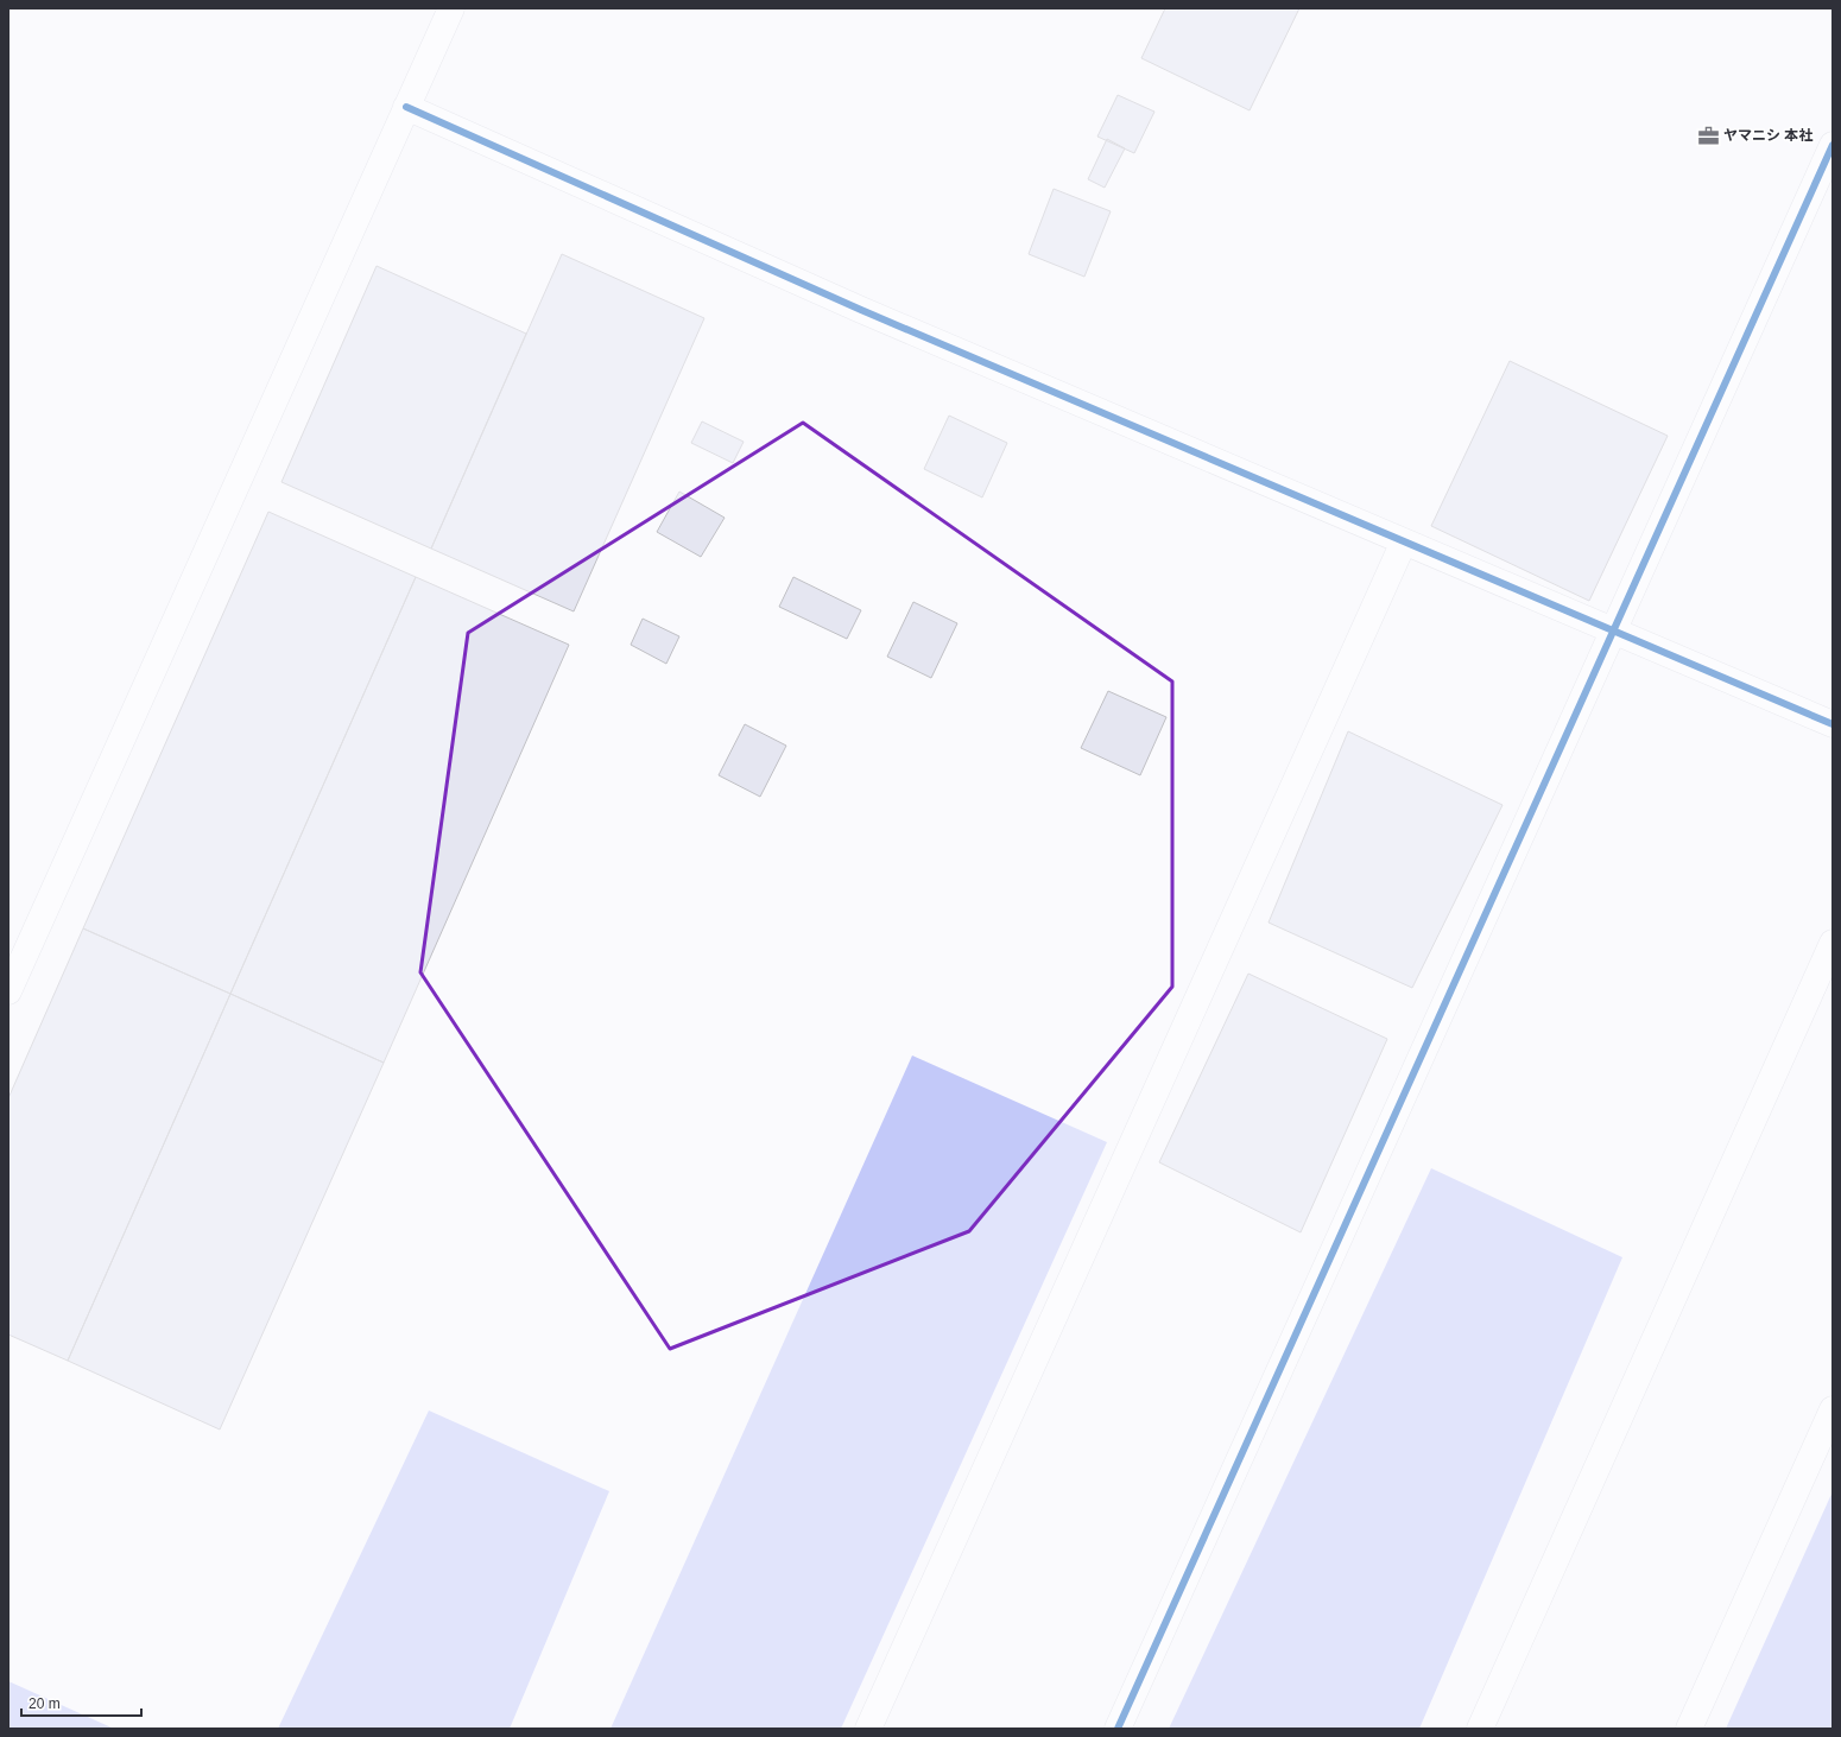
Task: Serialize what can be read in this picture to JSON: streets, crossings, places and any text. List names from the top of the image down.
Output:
{
  "places": {
    "office": ["ヤマニシ 本社"]
  },
  "scale_bar": "20 m"
}
